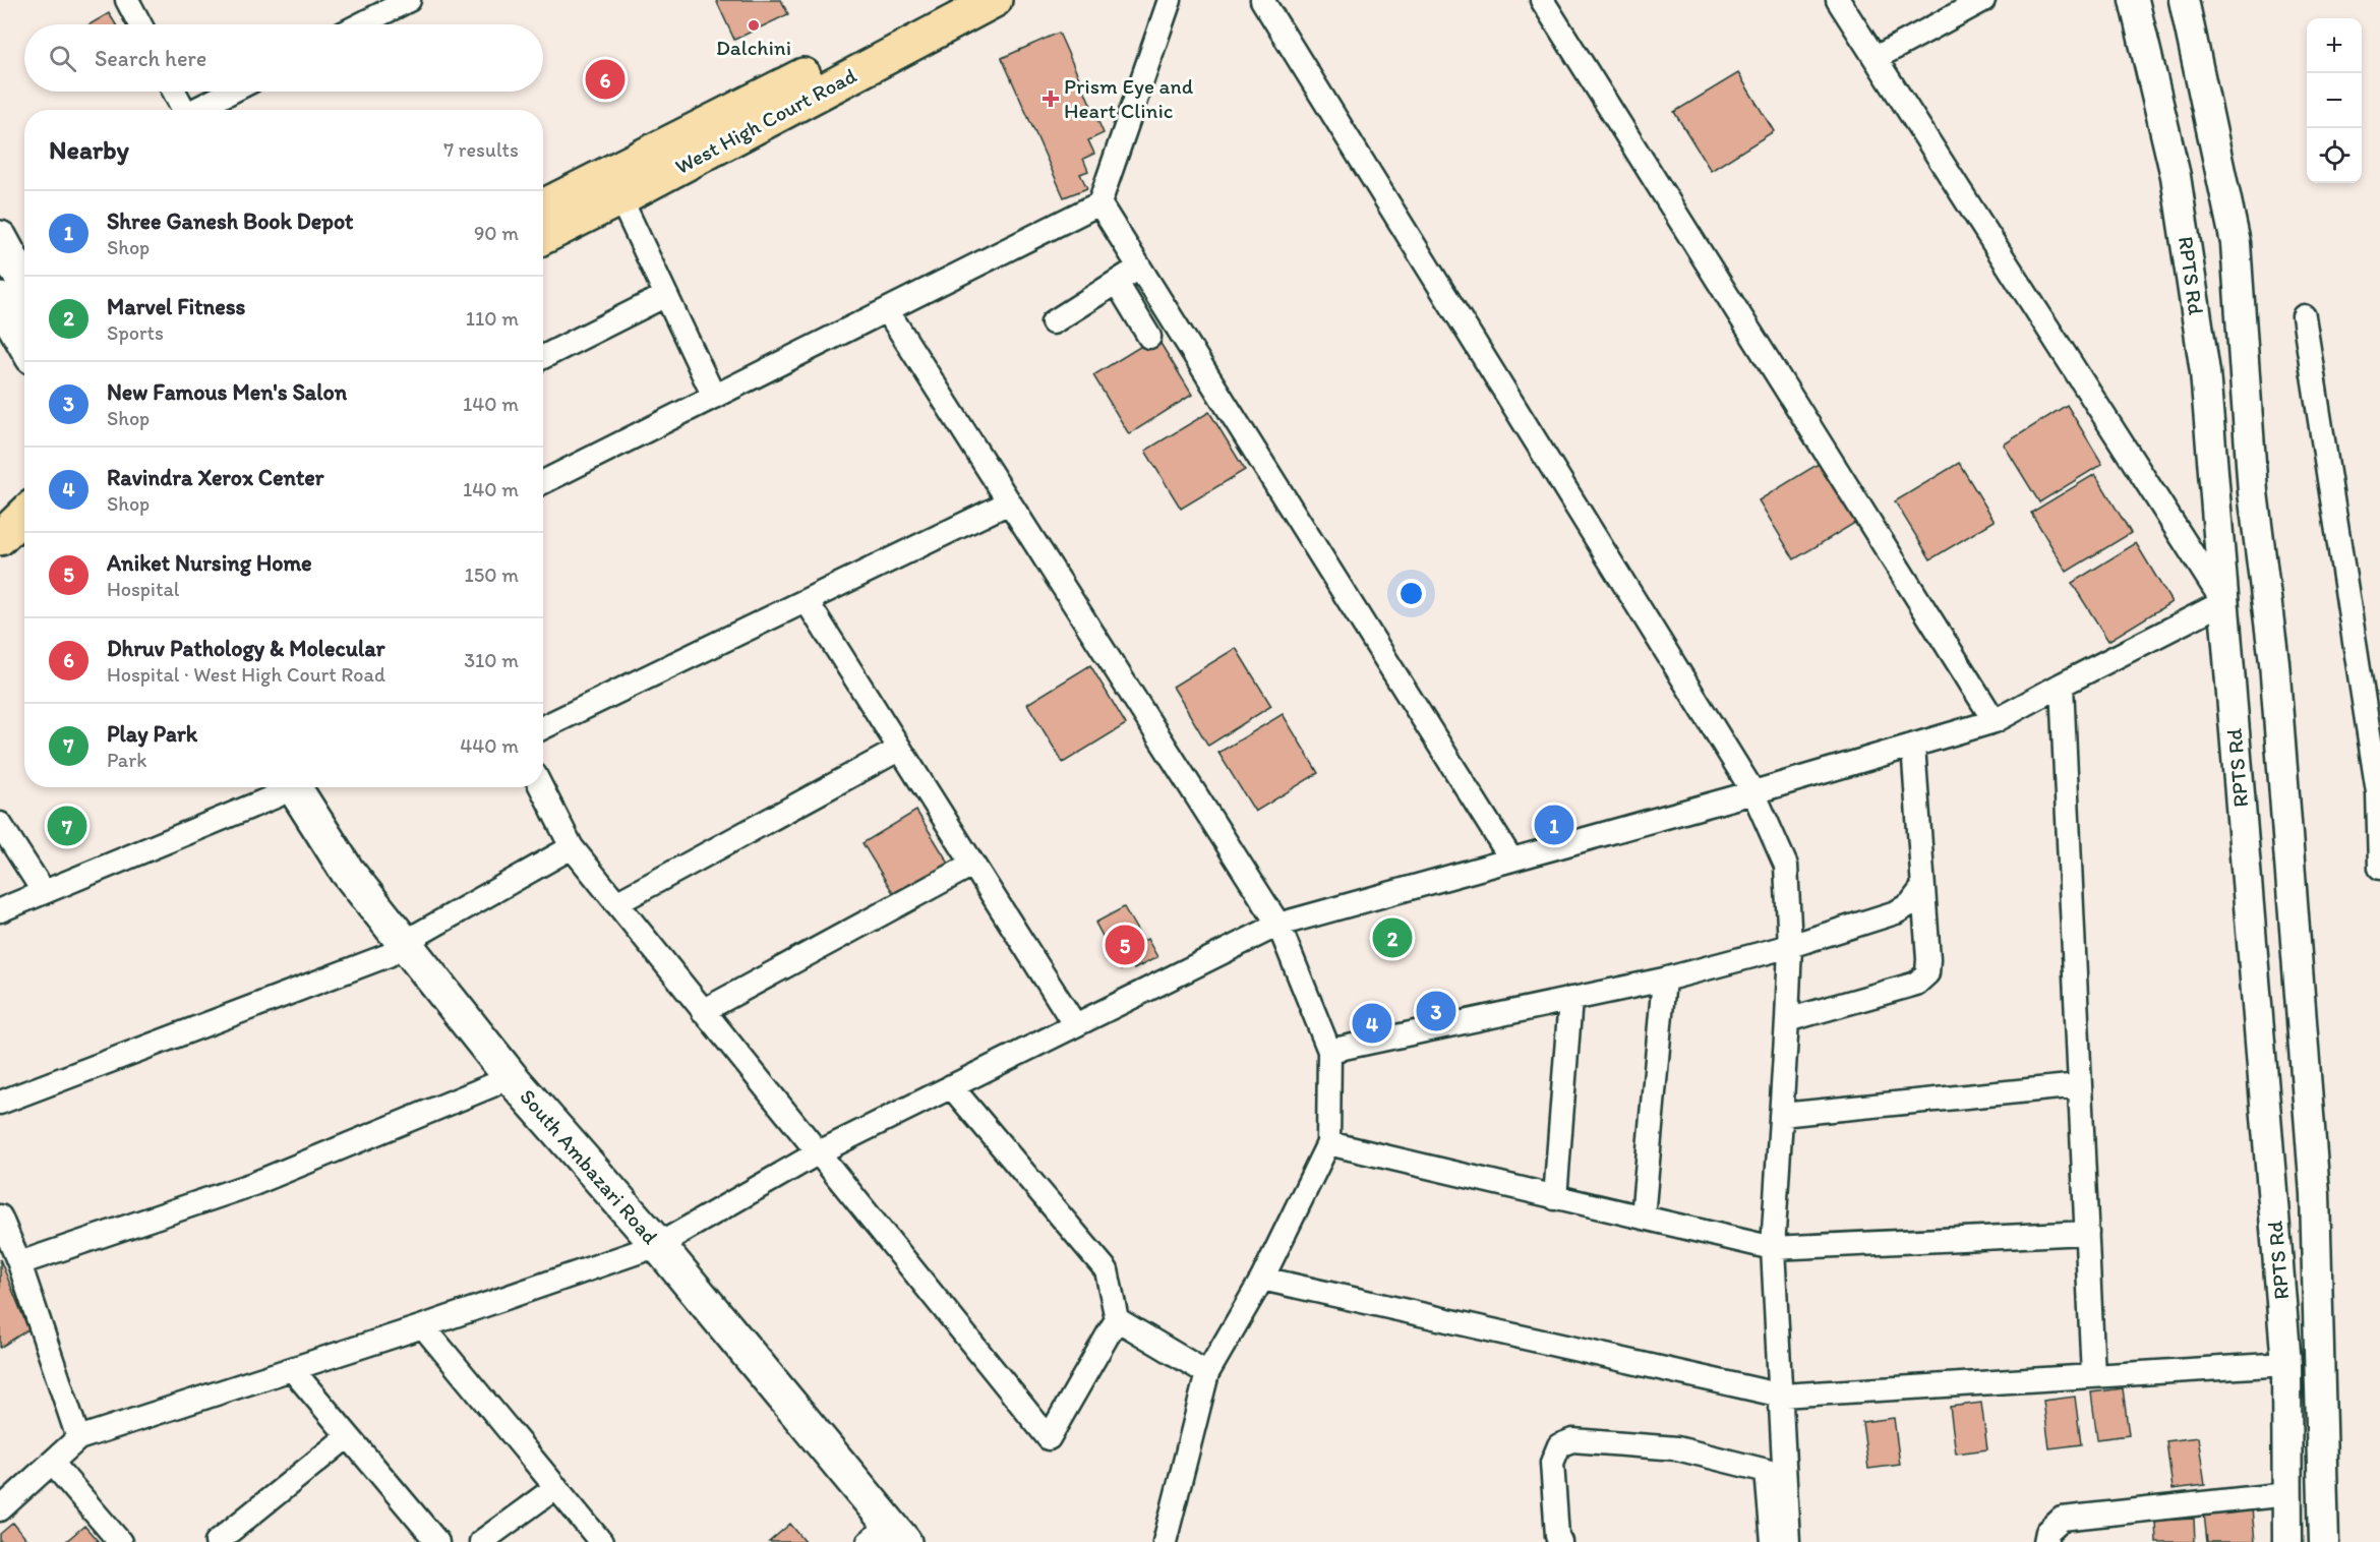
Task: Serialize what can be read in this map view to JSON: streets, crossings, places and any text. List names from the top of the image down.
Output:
{
  "streets": {
    "main road": ["West High Court Road", "South Ambazari Road"],
    "street": ["RPTS Rd"]
  },
  "places": {
    "other": ["Dalchini"],
    "health": ["Prism Eye and Heart Clinic"]
  },
  "page": {
    "map_buttons": ["+", "−"],
    "search": "Search here",
    "pins": [
      "6",
      "1",
      "7",
      "2",
      "5",
      "3",
      "4"
    ],
    "heading": ["Nearby", "7 results"],
    "list": [
      {
        "mark": "1",
        "name": "Shree Ganesh Book Depot",
        "note": "Shop",
        "value": "90 m"
      },
      {
        "mark": "2",
        "name": "Marvel Fitness",
        "note": "Sports",
        "value": "110 m"
      },
      {
        "mark": "3",
        "name": "New Famous Men's Salon",
        "note": "Shop",
        "value": "140 m"
      },
      {
        "mark": "4",
        "name": "Ravindra Xerox Center",
        "note": "Shop",
        "value": "140 m"
      },
      {
        "mark": "5",
        "name": "Aniket Nursing Home",
        "note": "Hospital",
        "value": "150 m"
      },
      {
        "mark": "6",
        "name": "Dhruv Pathology & Molecular",
        "note": "Hospital · West High Court Road",
        "value": "310 m"
      },
      {
        "mark": "7",
        "name": "Play Park",
        "note": "Park",
        "value": "440 m"
      }
    ]
  }
}
